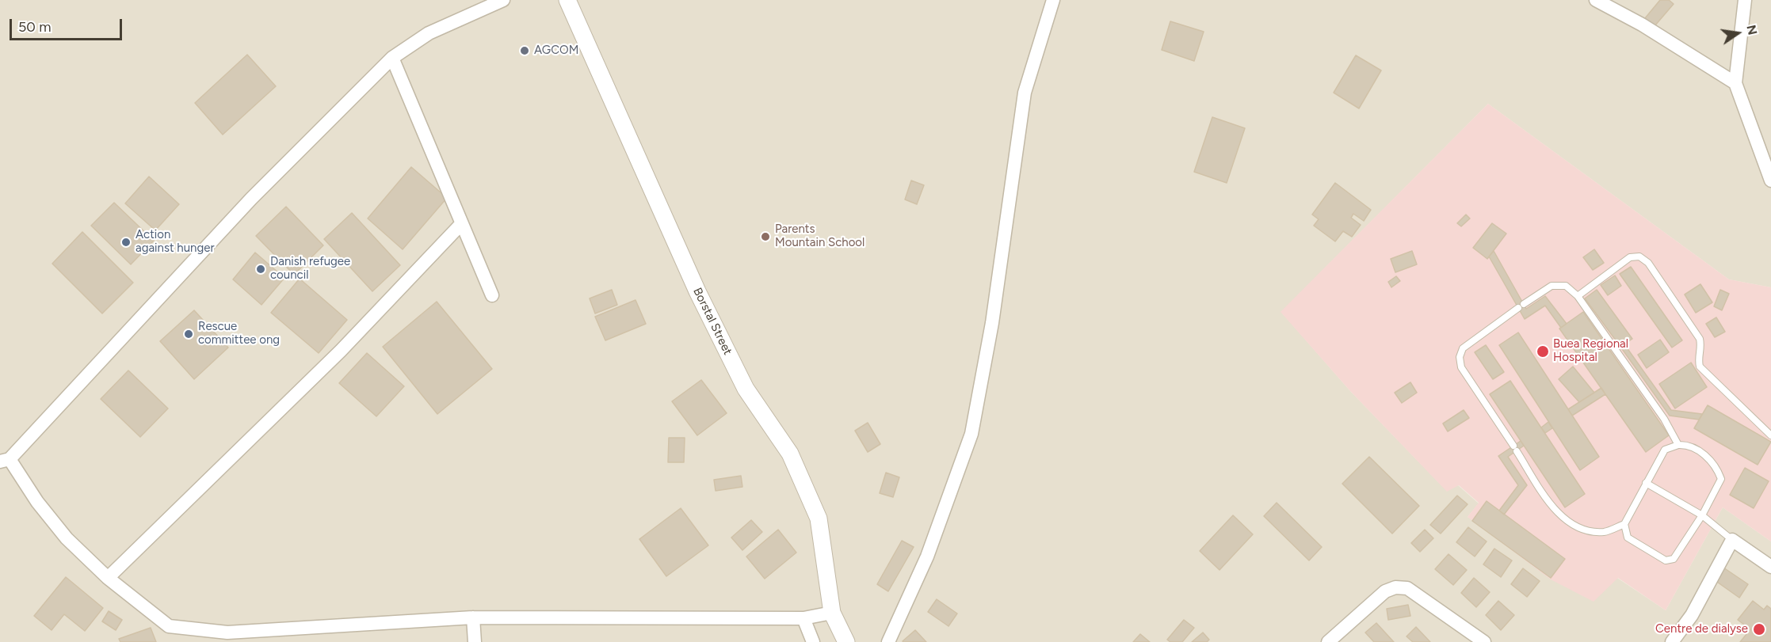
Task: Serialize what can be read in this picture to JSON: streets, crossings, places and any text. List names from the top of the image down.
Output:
{
  "streets": {
    "street": ["Borstal Street"]
  },
  "places": [
    "AGCOM",
    "Parents Mountain School",
    "Action against hunger",
    "Danish refugee council",
    "Rescue committee ong",
    "Buea Regional Hospital",
    "Centre de dialyse"
  ],
  "scale_bar": "50 m",
  "north": "right"
}
